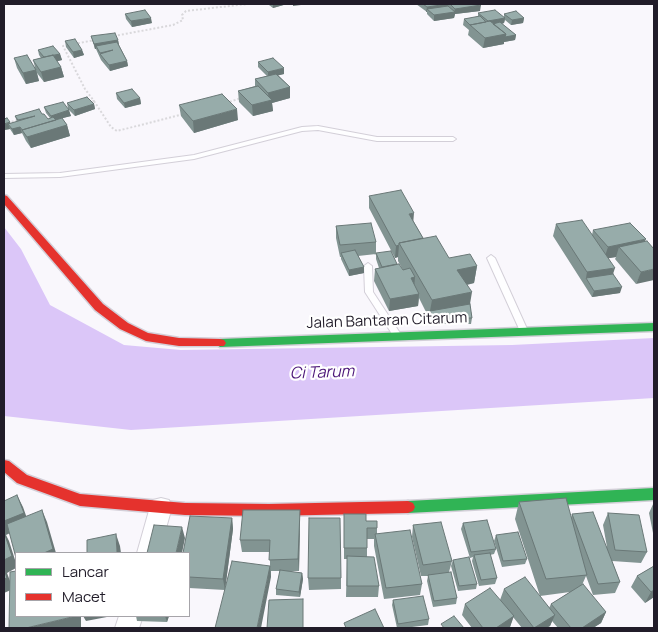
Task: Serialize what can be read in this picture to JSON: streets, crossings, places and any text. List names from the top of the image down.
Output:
{
  "streets": {
    "street": ["Jalan Bantaran Citarum"]
  },
  "water": ["Ci Tarum"],
  "legend": ["Lancar", "Macet"]
}
